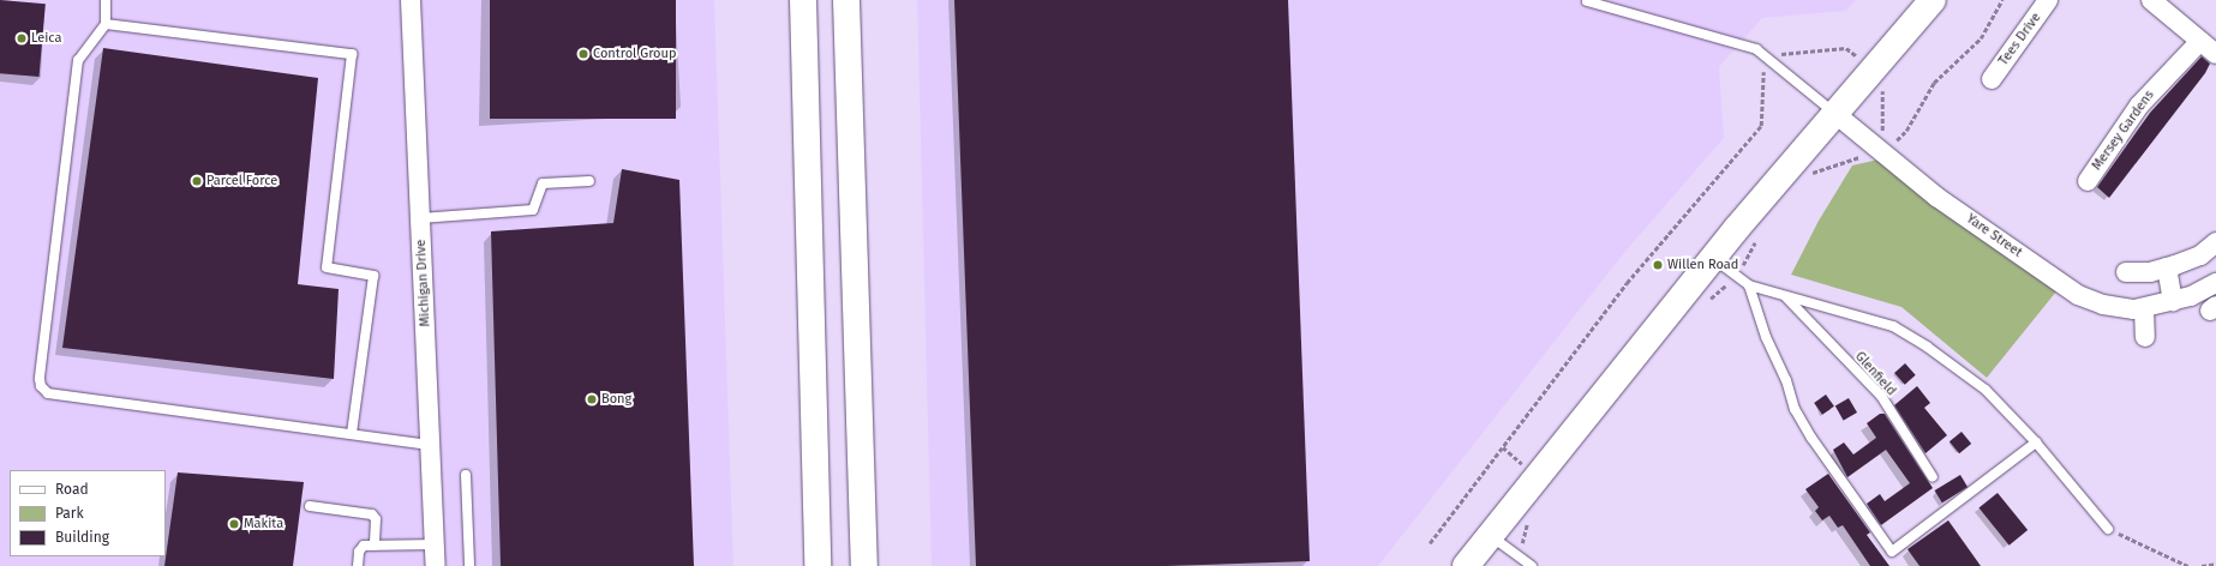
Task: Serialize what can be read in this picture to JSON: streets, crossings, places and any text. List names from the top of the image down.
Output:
{
  "streets": {
    "street": [
      "Tees Drive",
      "Mersey Gardens",
      "Yare Street",
      "Michigan Drive"
    ],
    "lane": ["Glenfield"]
  },
  "places": [
    "Leica",
    "Control Group",
    "Parcel Force",
    "Willen Road",
    "Bong",
    "Makita"
  ],
  "legend": ["Road", "Park", "Building"]
}
